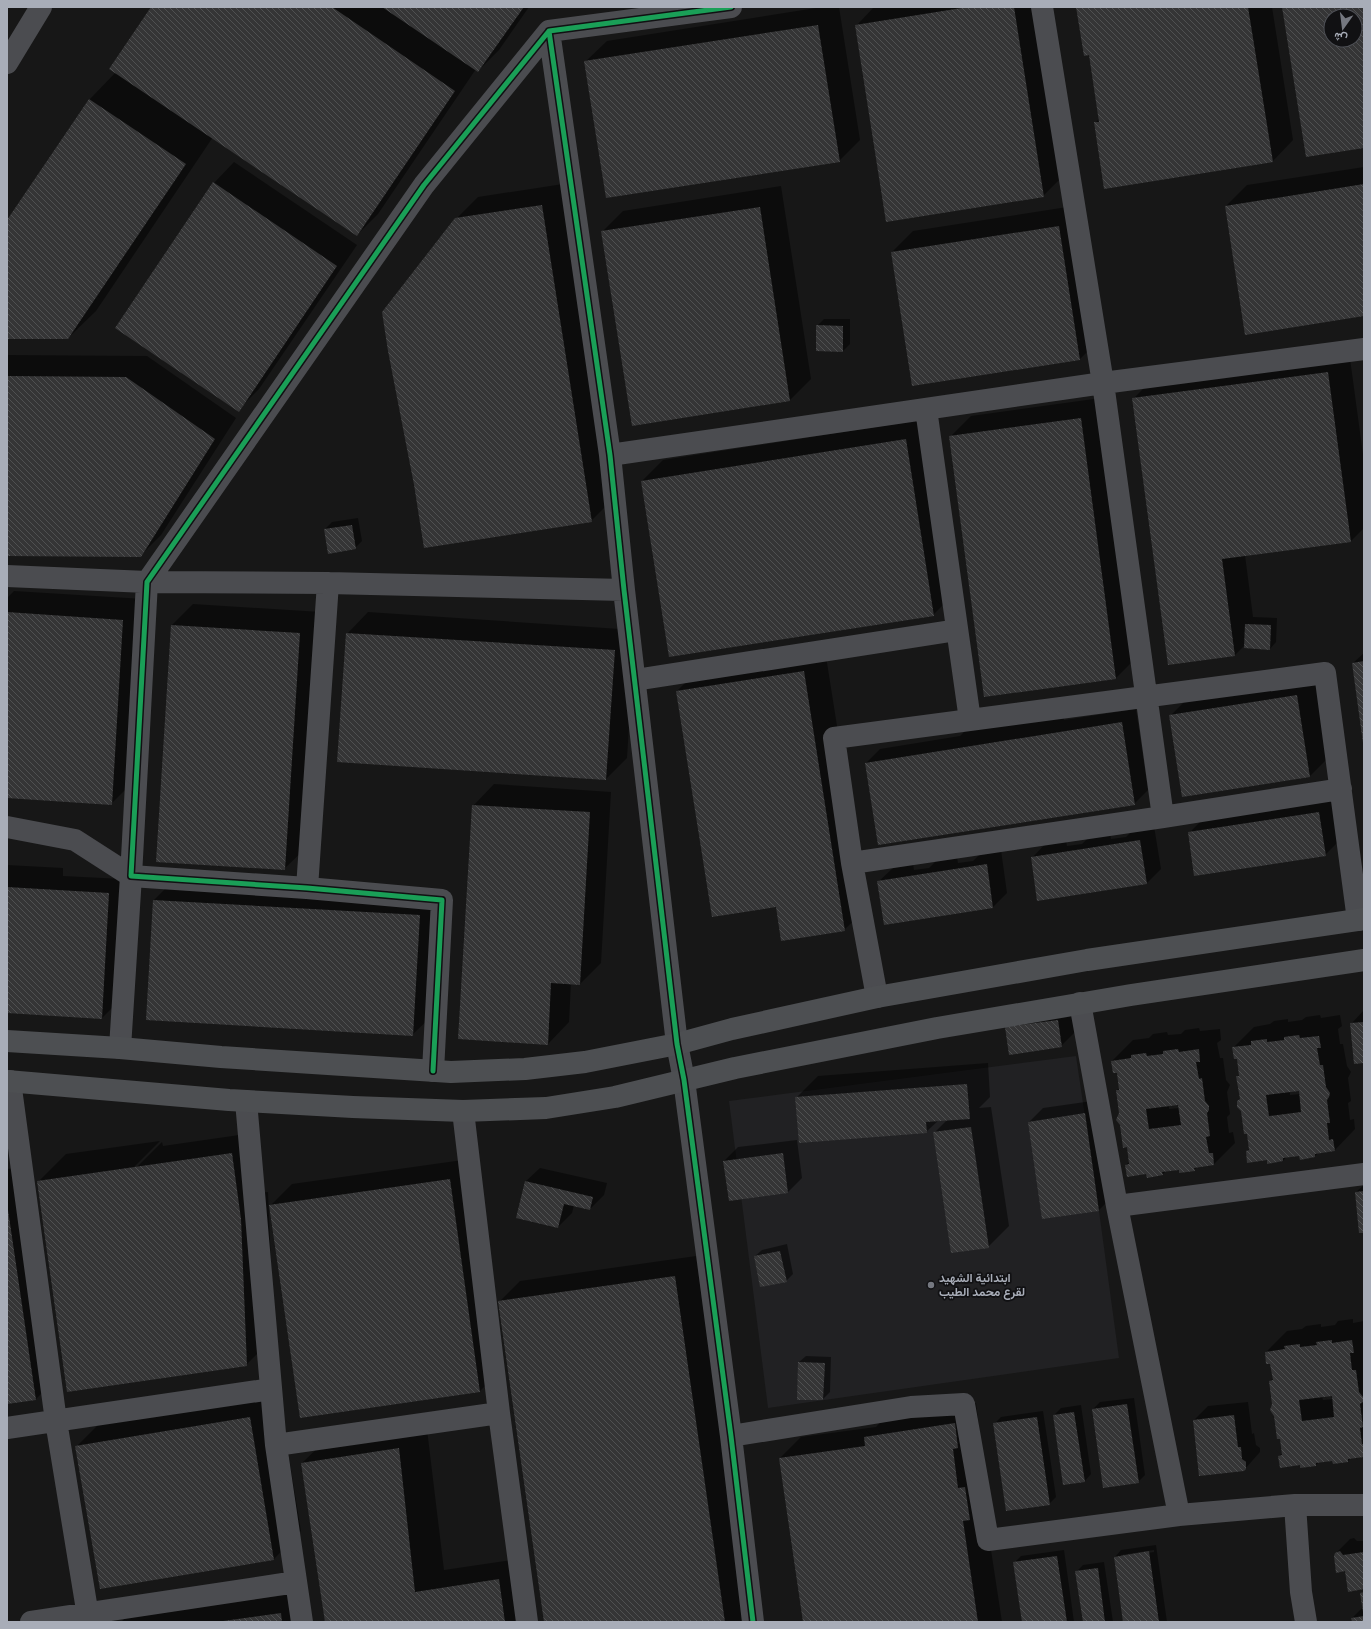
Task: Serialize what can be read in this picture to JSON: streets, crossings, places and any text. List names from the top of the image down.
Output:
{
  "places": ["ابتدائية الشهيد لقرع محمد الطيب"],
  "north": "bottom"
}
